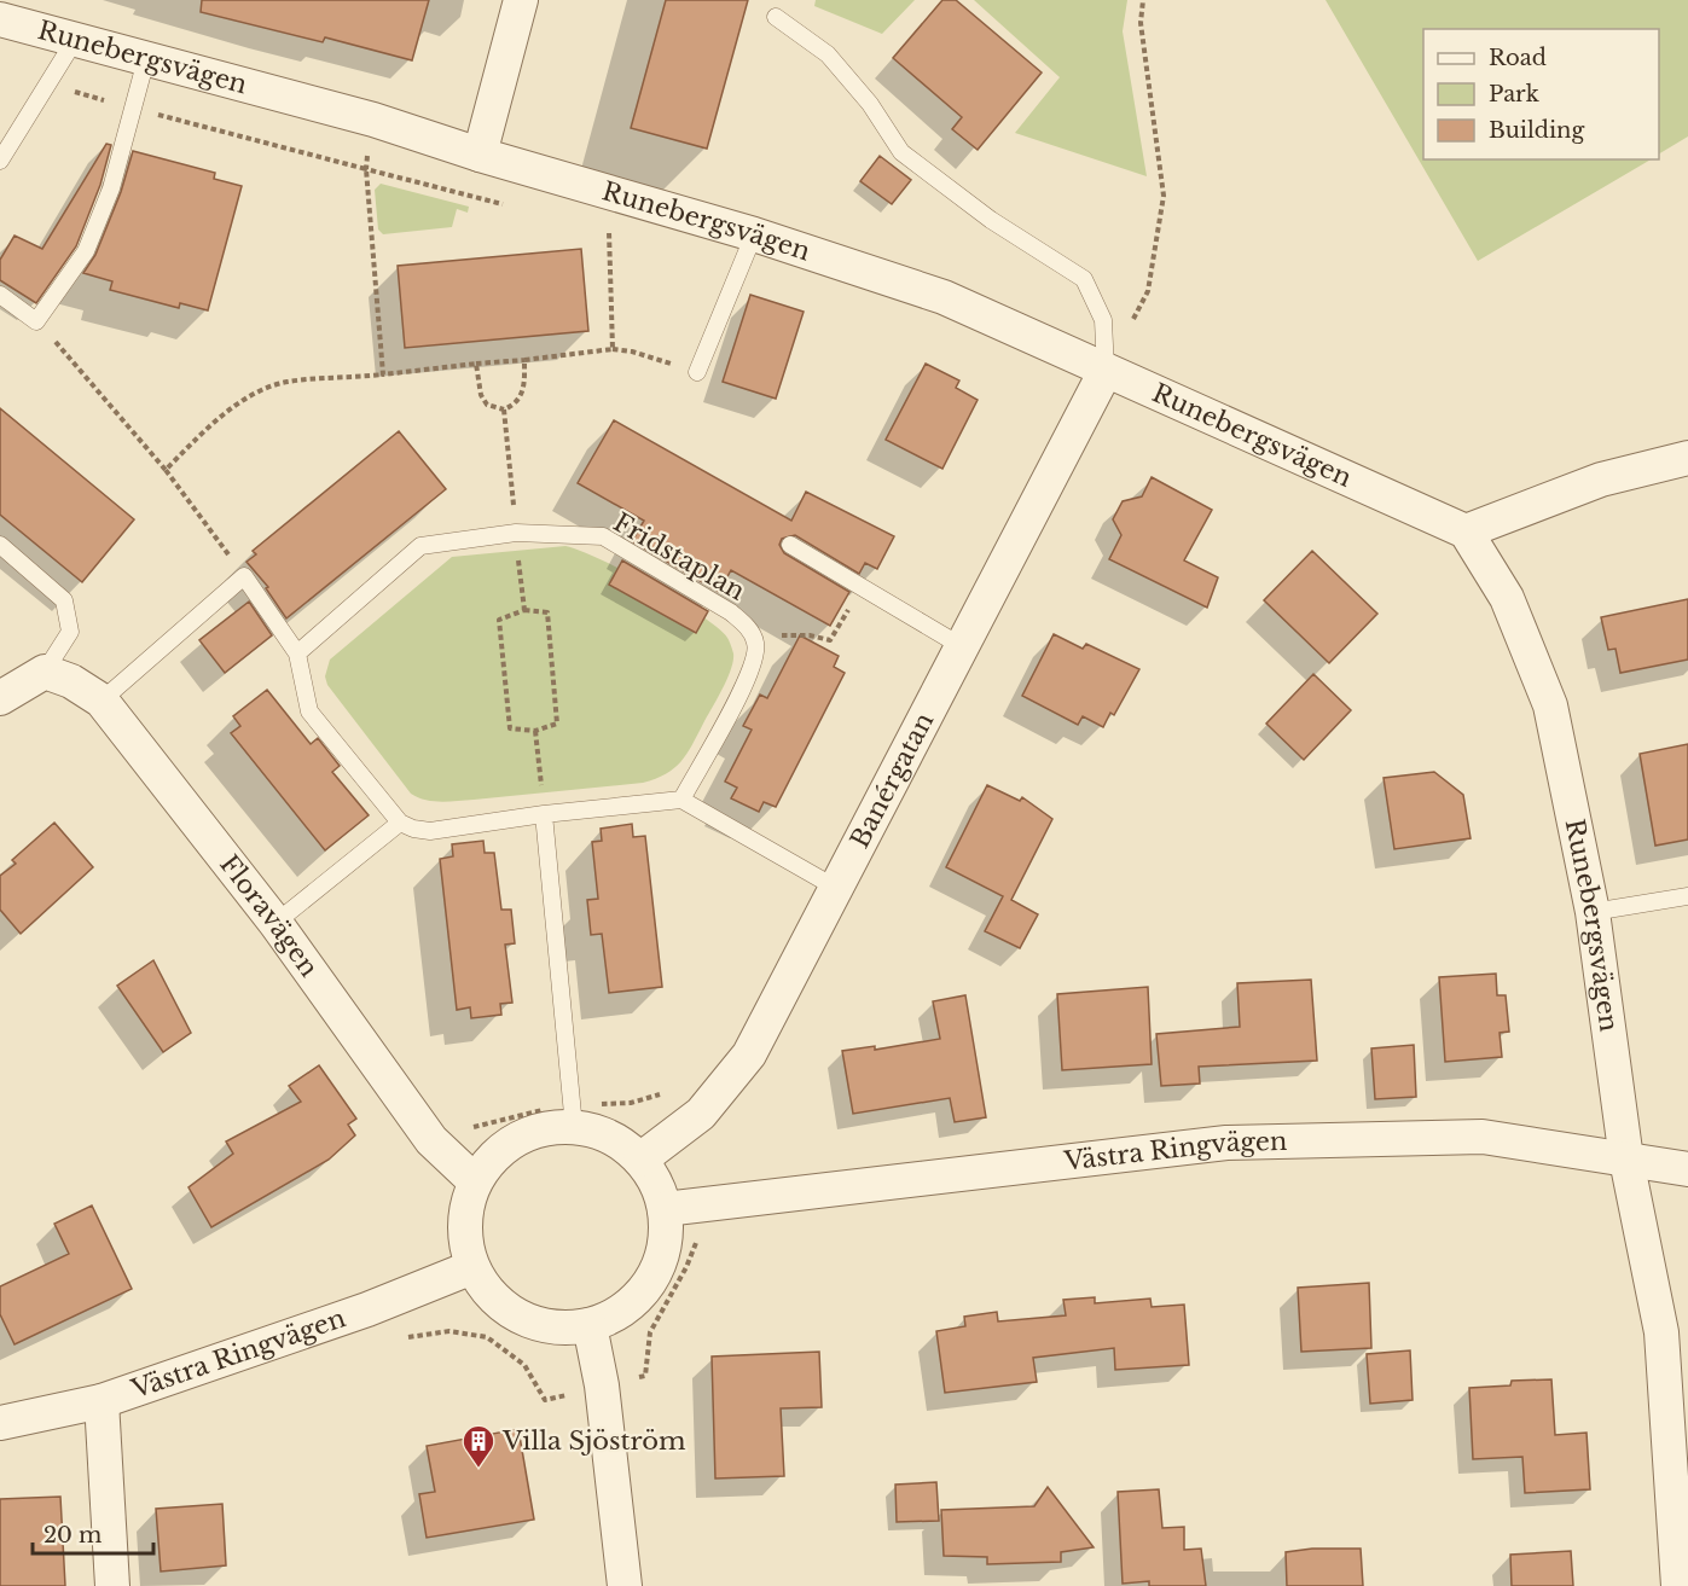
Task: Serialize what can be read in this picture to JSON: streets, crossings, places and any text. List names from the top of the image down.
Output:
{
  "streets": {
    "street": [
      "Runebergsvägen",
      "Banérgatan",
      "Floravägen",
      "Västra Ringvägen"
    ],
    "lane": ["Fridstaplan"]
  },
  "crossings": [
    ["Runebergsvägen", "Banérgatan"],
    ["Runebergsvägen", "Västra Ringvägen"],
    ["Banérgatan", "Floravägen"],
    ["Banérgatan", "Västra Ringvägen"],
    ["Floravägen", "Västra Ringvägen"]
  ],
  "places": {
    "building": ["Villa Sjöström"]
  },
  "legend": ["Road", "Park", "Building"],
  "scale_bar": "20 m"
}
